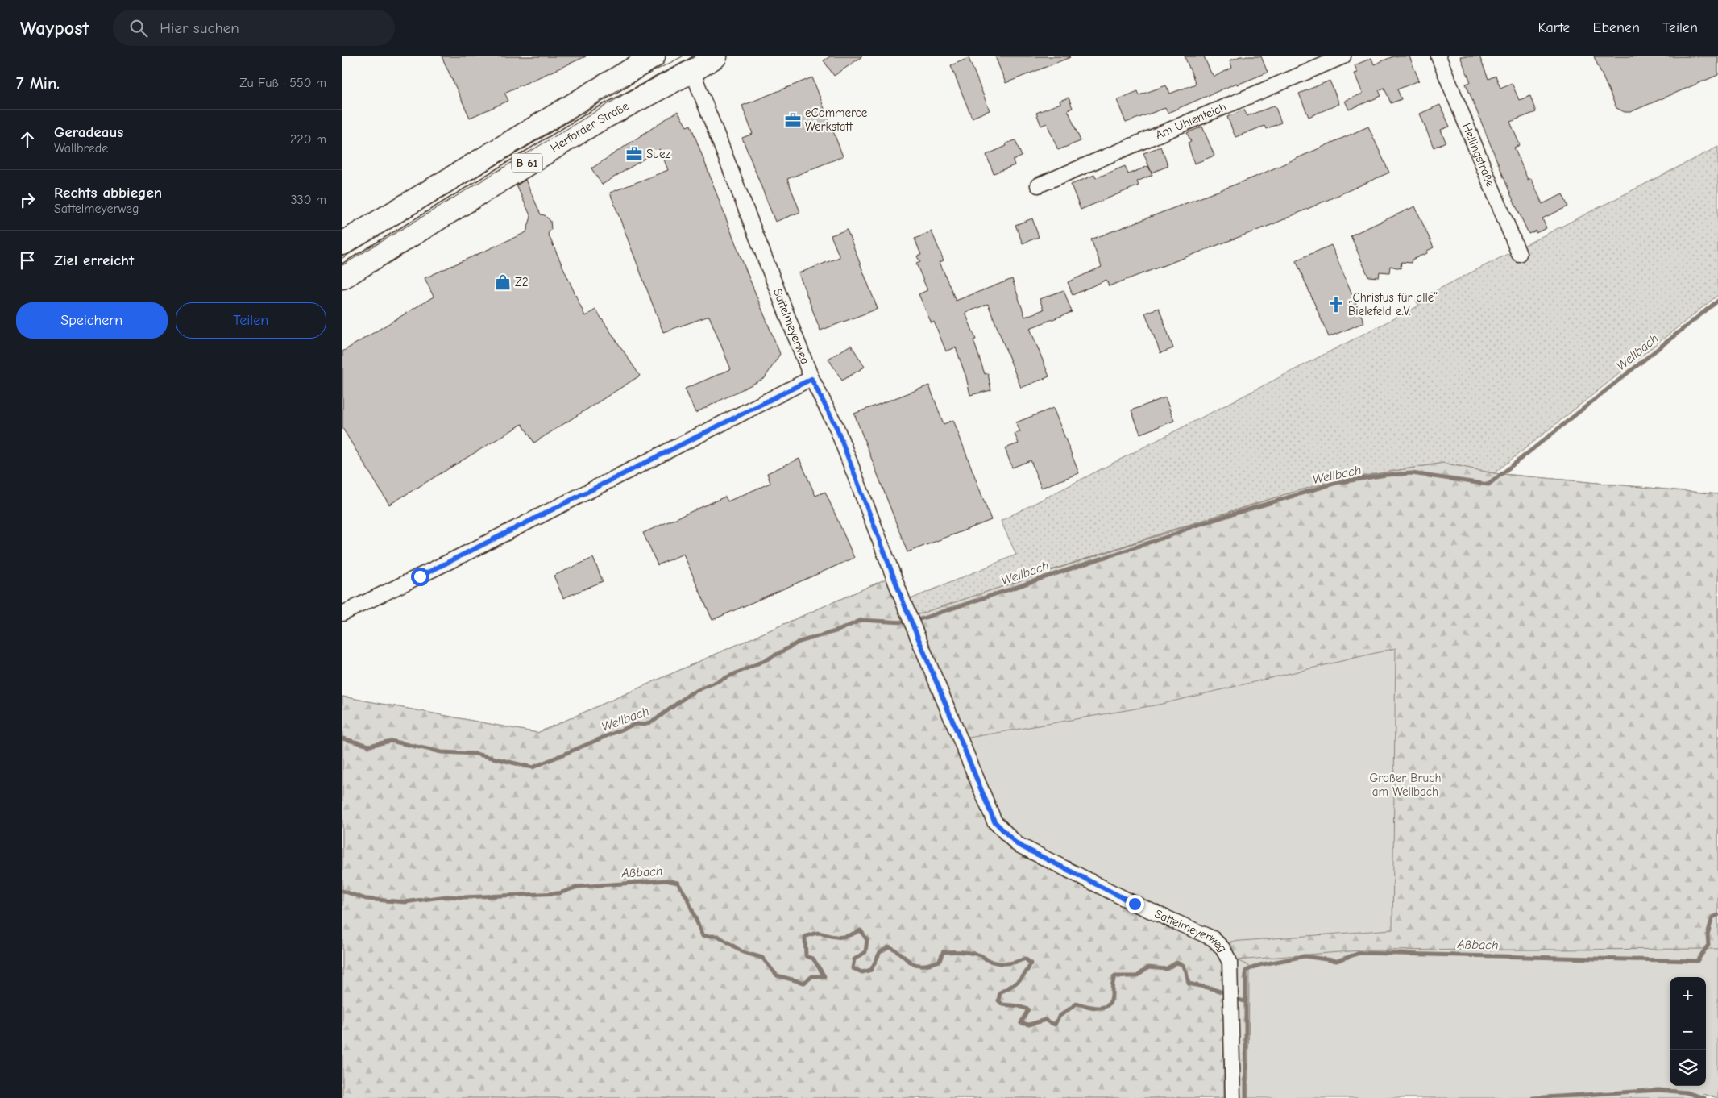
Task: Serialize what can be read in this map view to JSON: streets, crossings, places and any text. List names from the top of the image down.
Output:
{
  "streets": {
    "main road": ["Herforder Straße", "B 61"],
    "street": ["Am Uhlenteich", "Hellingstraße", "Sattelmeyerweg"]
  },
  "crossings": [
    ["Herforder Straße", "Sattelmeyerweg"]
  ],
  "water": ["Wellbach", "Aßbach"],
  "parks": ["Großer Bruch am Wellbach"],
  "places": {
    "office": ["eCommerce Werkstatt", "Suez"],
    "shop": ["Z2"],
    "church": ["„Christus für alle“ Bielefeld e.V."]
  },
  "page": {
    "header": "Waypost",
    "search": "Hier suchen",
    "nav": ["Karte", "Ebenen", "Teilen"],
    "heading": ["7 Min.", "Zu Fuß · 550 m"],
    "list": [
      ["Geradeaus", "Wallbrede", "220 m"],
      ["Rechts abbiegen", "Sattelmeyerweg", "330 m"],
      "Ziel erreicht"
    ],
    "buttons": ["Speichern", "Teilen"],
    "map_buttons": ["+", "−"]
  }
}
